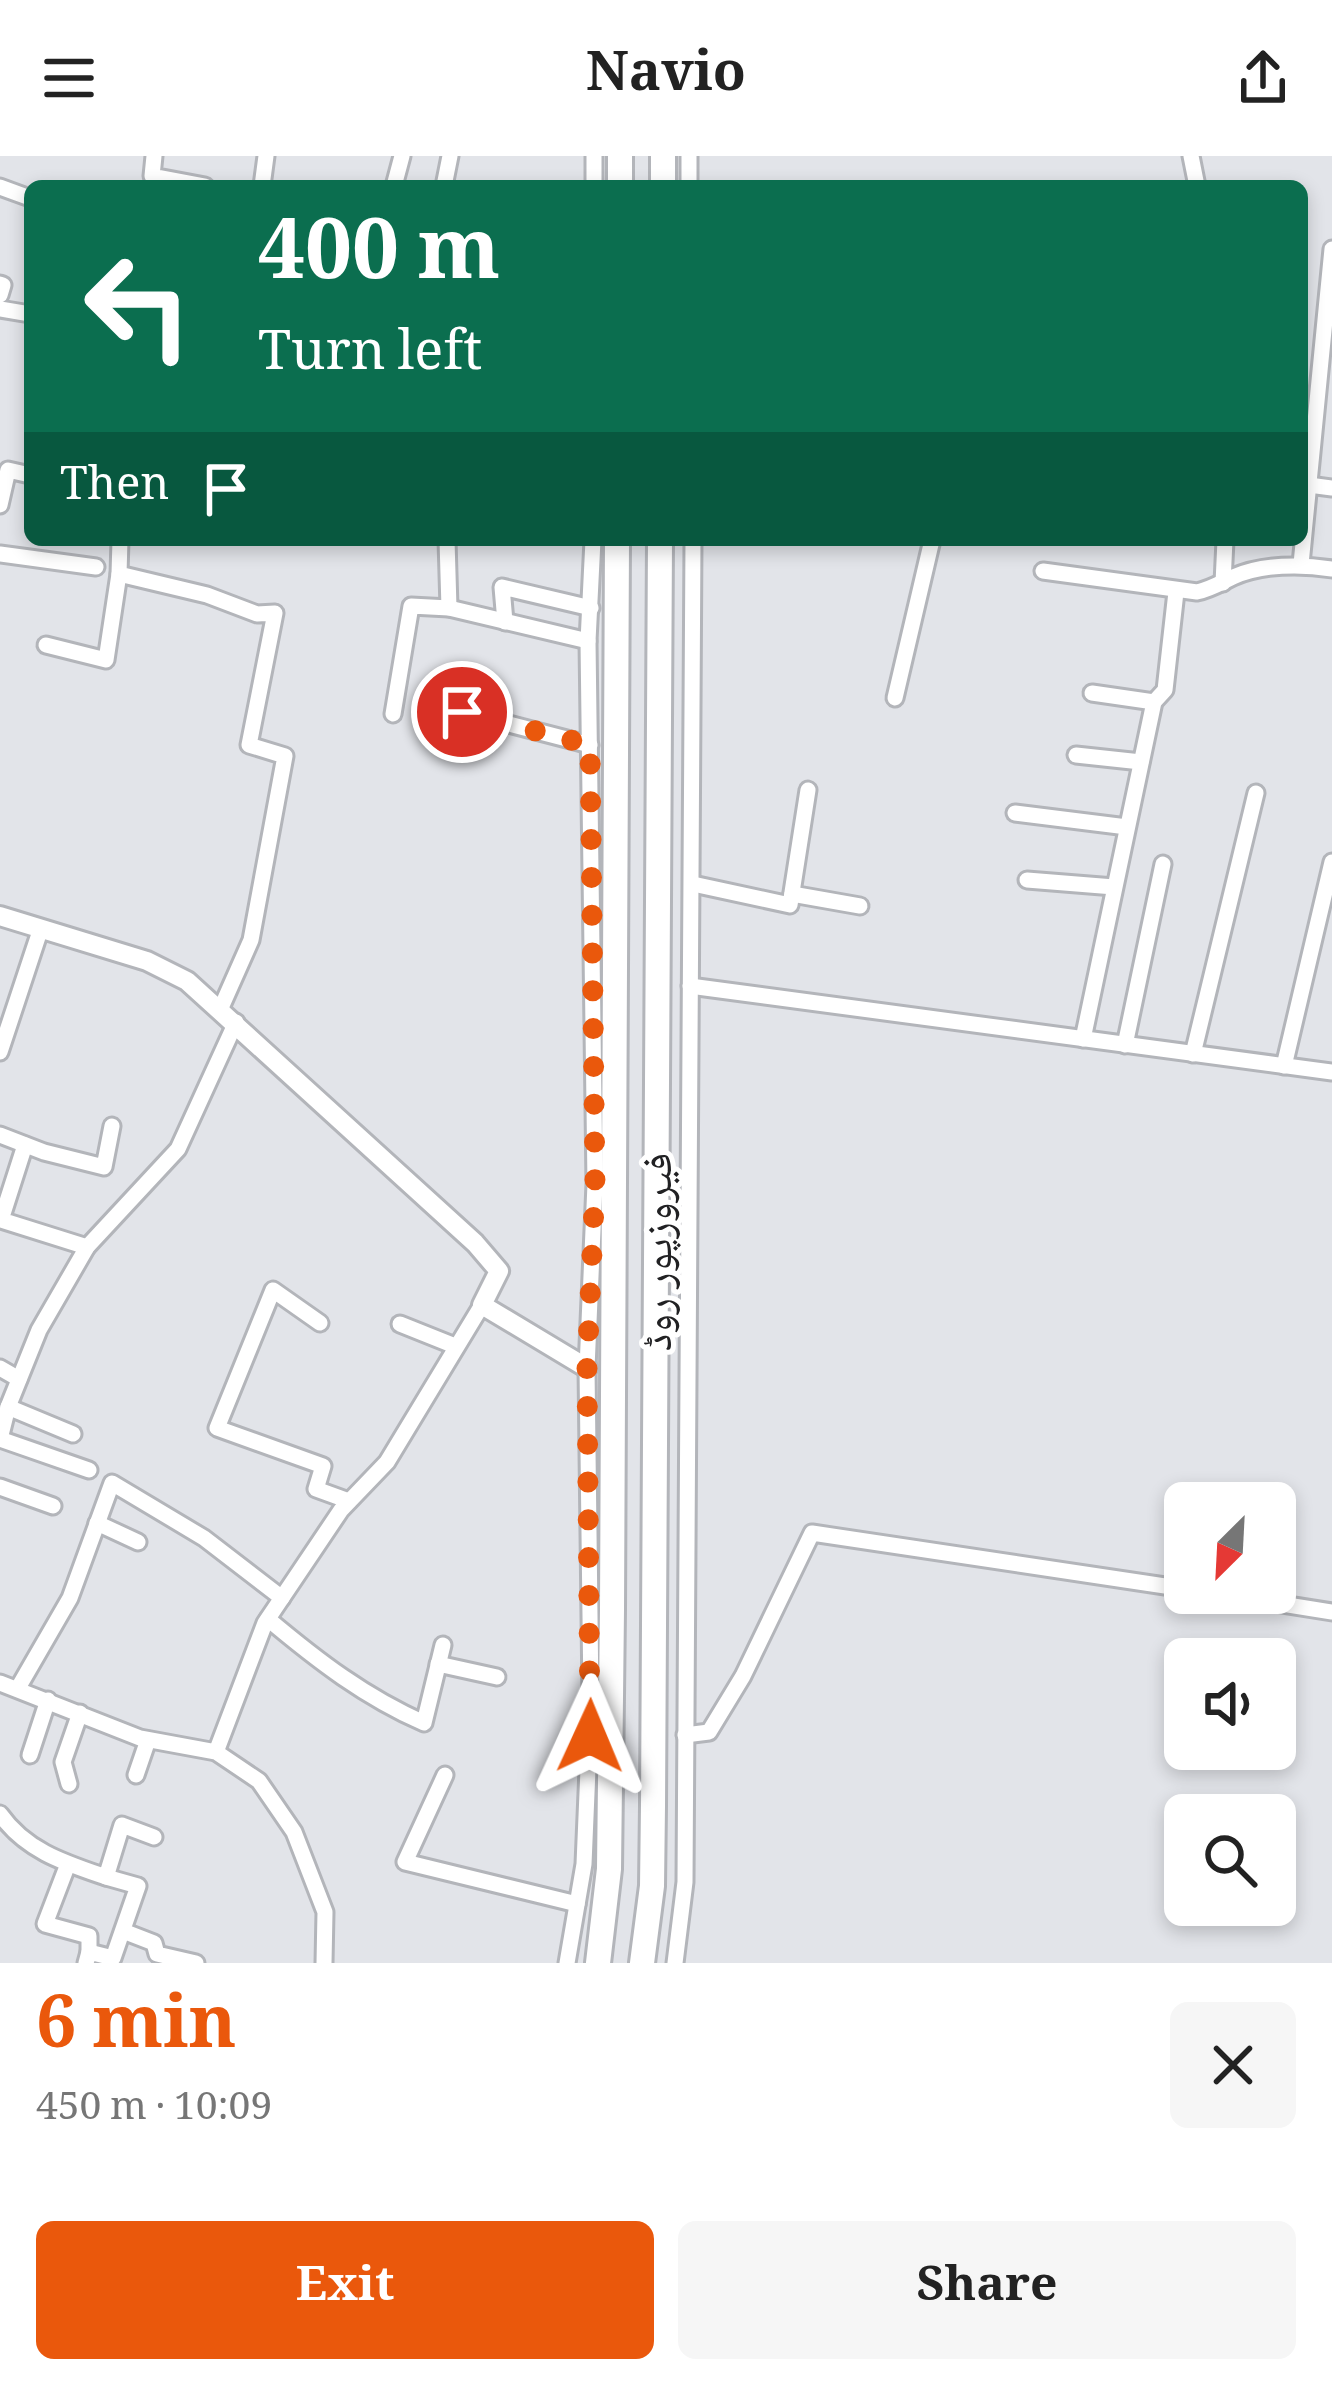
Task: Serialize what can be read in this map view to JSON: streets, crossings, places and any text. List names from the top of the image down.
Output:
{
  "streets": {
    "highway": ["فیروزپور روڈ"]
  },
  "north": "bottom left",
  "page": {
    "header": "Navio",
    "turn": ["400 m", "Turn left"],
    "then": "Then",
    "heading": ["6 min", "450 m · 10:09"],
    "buttons": ["Exit", "Share"]
  }
}
